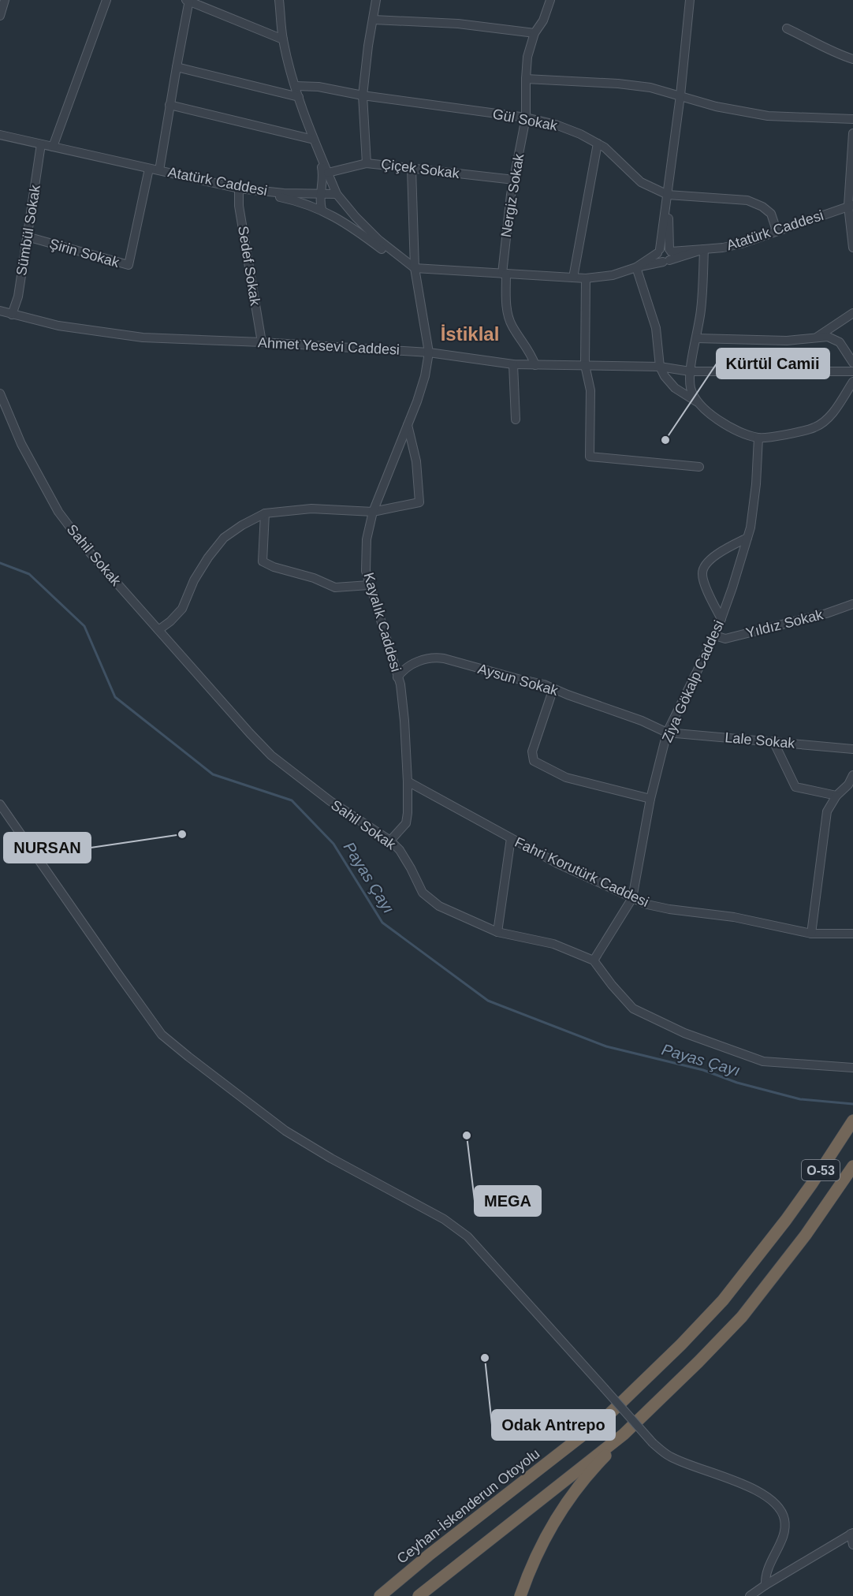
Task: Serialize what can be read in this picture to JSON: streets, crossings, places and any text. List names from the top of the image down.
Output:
{
  "streets": {
    "highway": ["O-53", "Ceyhan-İskenderun Otoyolu"],
    "street": [
      "Gül Sokak",
      "Çiçek Sokak",
      "Atatürk Caddesi",
      "Nergiz Sokak",
      "Sümbül Sokak",
      "Şirin Sokak",
      "Sedef Sokak",
      "Ahmet Yesevi Caddesi",
      "Sahil Sokak",
      "Kayalık Caddesi",
      "Yıldız Sokak",
      "Aysun Sokak",
      "Ziya Gökalp Caddesi",
      "Lale Sokak",
      "Fahri Korutürk Caddesi"
    ]
  },
  "crossings": [
    ["Gül Sokak", "Atatürk Caddesi"],
    ["Gül Sokak", "Nergiz Sokak"],
    ["Çiçek Sokak", "Nergiz Sokak"],
    ["Çiçek Sokak", "Kayalık Caddesi"],
    ["Atatürk Caddesi", "Nergiz Sokak"],
    ["Atatürk Caddesi", "Sümbül Sokak"],
    ["Atatürk Caddesi", "Şirin Sokak"],
    ["Atatürk Caddesi", "Sedef Sokak"],
    ["Atatürk Caddesi", "Kayalık Caddesi"],
    ["Nergiz Sokak", "Ahmet Yesevi Caddesi"],
    ["Sümbül Sokak", "Şirin Sokak"],
    ["Sümbül Sokak", "Ahmet Yesevi Caddesi"],
    ["Sedef Sokak", "Ahmet Yesevi Caddesi"],
    ["Ahmet Yesevi Caddesi", "Kayalık Caddesi"],
    ["Sahil Sokak", "Kayalık Caddesi"],
    ["Kayalık Caddesi", "Aysun Sokak"],
    ["Kayalık Caddesi", "Fahri Korutürk Caddesi"],
    ["Yıldız Sokak", "Ziya Gökalp Caddesi"],
    ["Aysun Sokak", "Ziya Gökalp Caddesi"],
    ["Aysun Sokak", "Lale Sokak"],
    ["Ziya Gökalp Caddesi", "Lale Sokak"],
    ["Ziya Gökalp Caddesi", "Fahri Korutürk Caddesi"]
  ],
  "districts": ["İstiklal"],
  "water": ["Payas Çayı"],
  "places": [
    "Kürtül Camii",
    "NURSAN",
    "MEGA",
    "Odak Antrepo"
  ]
}
